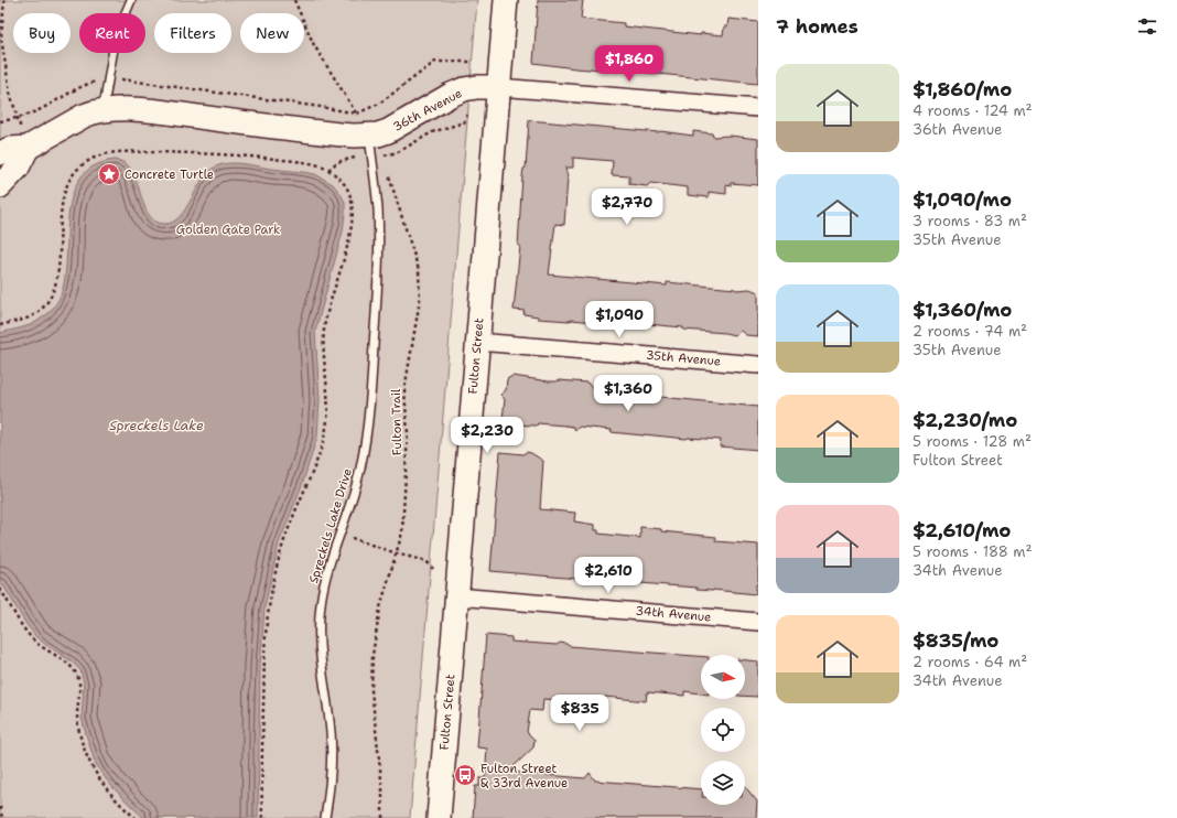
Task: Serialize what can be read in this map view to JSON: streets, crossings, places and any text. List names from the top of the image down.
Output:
{
  "streets": {
    "main road": ["36th Avenue", "Fulton Street"],
    "street": ["35th Avenue", "34th Avenue"],
    "lane": ["Spreckels Lake Drive"],
    "path": ["Fulton Trail"]
  },
  "crossings": [
    ["36th Avenue", "Fulton Street"],
    ["36th Avenue", "Spreckels Lake Drive"],
    ["Fulton Street", "35th Avenue"],
    ["Fulton Street", "34th Avenue"]
  ],
  "water": ["Spreckels Lake"],
  "parks": ["Golden Gate Park"],
  "places": {
    "place": ["Concrete Turtle"],
    "bus stop": ["Fulton Street & 33rd Avenue"]
  },
  "north": "right",
  "page": {
    "heading": "7 homes",
    "chip": [
      "Buy",
      "Rent",
      "Filters",
      "New"
    ],
    "price": [
      "$1,860",
      "$2,770",
      "$1,090",
      "$1,360",
      "$2,230",
      "$2,610",
      "$835"
    ],
    "list": [
      {
        "name": "$1,860/mo",
        "note": "4 rooms · 124 m² · 36th Avenue"
      },
      {
        "name": "$1,090/mo",
        "note": "3 rooms · 83 m² · 35th Avenue"
      },
      {
        "name": "$1,360/mo",
        "note": "2 rooms · 74 m² · 35th Avenue"
      },
      {
        "name": "$2,230/mo",
        "note": "5 rooms · 128 m² · Fulton Street"
      },
      {
        "name": "$2,610/mo",
        "note": "5 rooms · 188 m² · 34th Avenue"
      },
      {
        "name": "$835/mo",
        "note": "2 rooms · 64 m² · 34th Avenue"
      }
    ]
  }
}
